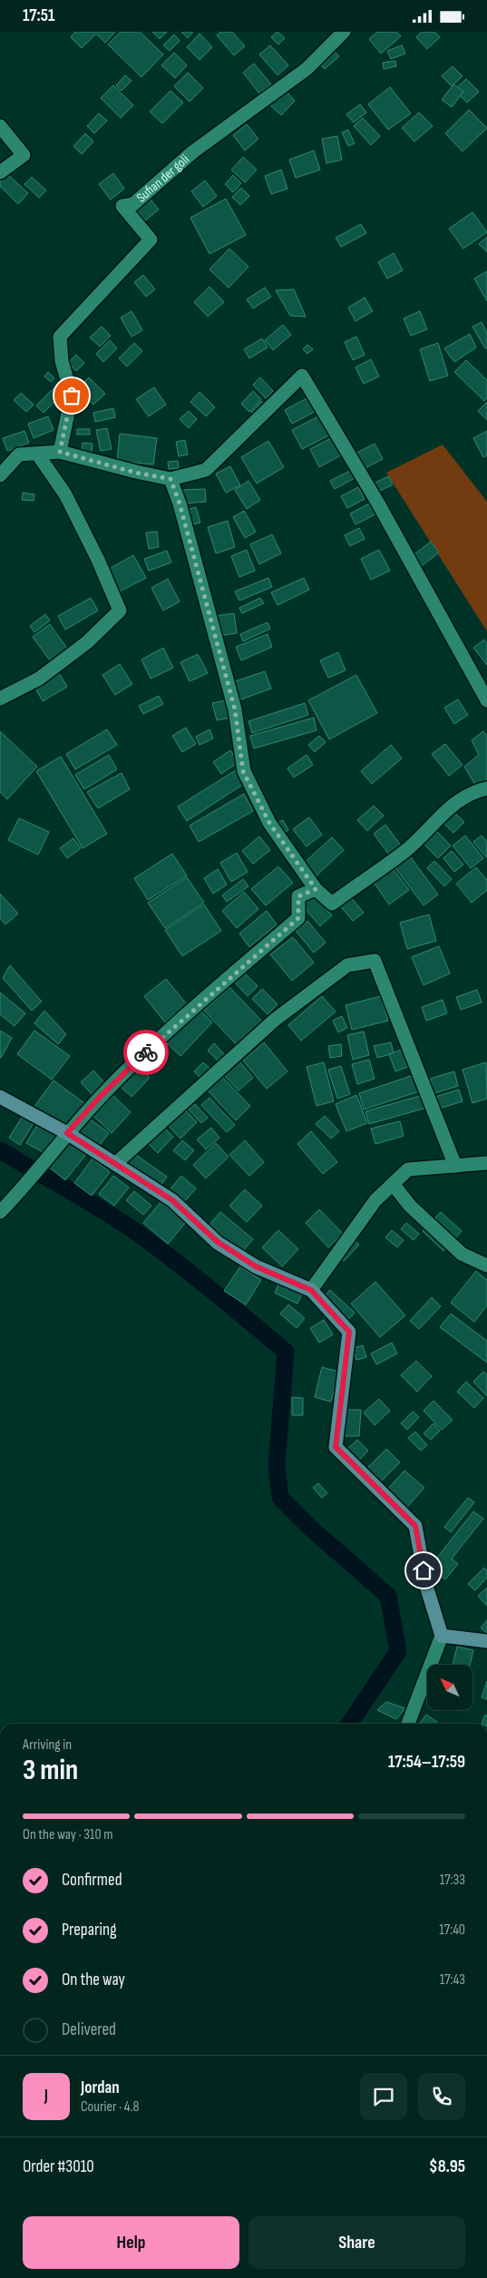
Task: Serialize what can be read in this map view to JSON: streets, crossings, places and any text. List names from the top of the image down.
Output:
{
  "streets": {
    "street": ["Sufian der goli"]
  },
  "north": "top left",
  "page": {
    "status": "17:51",
    "heading": ["3 min", "Arriving in", "17:54–17:59"],
    "panel": [
      "Jordan",
      "Courier · 4.8",
      "Order #3010",
      "$8.95"
    ],
    "bar": "On the way · 310 m",
    "list": [
      ["Confirmed", "17:33"],
      ["Preparing", "17:40"],
      ["On the way", "17:43"],
      "Delivered"
    ],
    "round": "J",
    "buttons": ["Help", "Share"]
  }
}
